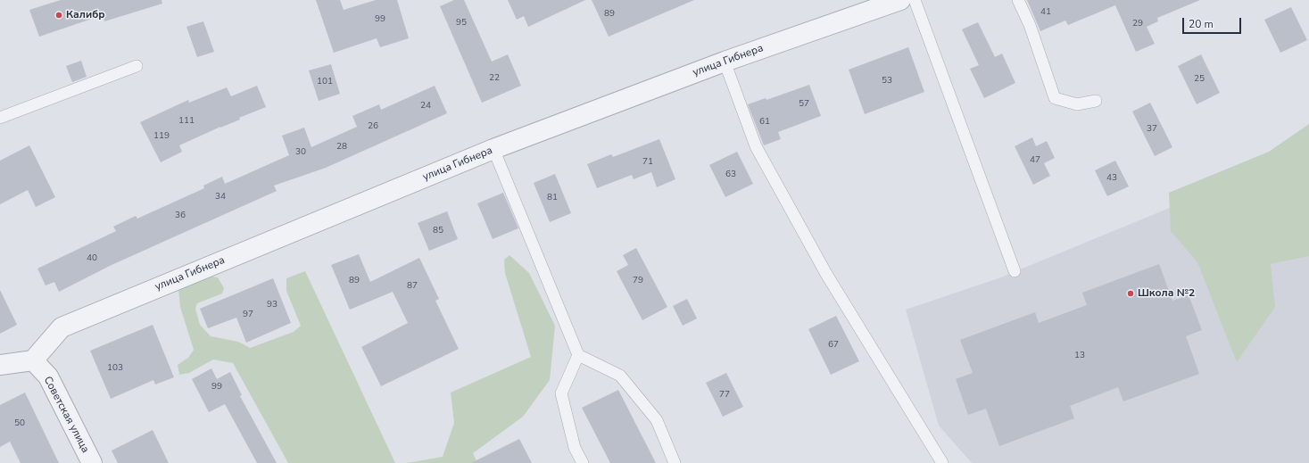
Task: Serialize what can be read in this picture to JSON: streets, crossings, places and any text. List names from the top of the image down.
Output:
{
  "streets": {
    "street": ["улица Гибнера", "Советская улица"]
  },
  "crossings": [
    ["улица Гибнера", "Советская улица"]
  ],
  "places": ["Калибр", "Школа №2"],
  "house_numbers": [
    "41",
    "89",
    "99",
    "95",
    "29",
    "22",
    "25",
    "53",
    "101",
    "57",
    "24",
    "111",
    "61",
    "26",
    "37",
    "119",
    "28",
    "30",
    "47",
    "71",
    "63",
    "43",
    "34",
    "81",
    "36",
    "85",
    "40",
    "89",
    "79",
    "87",
    "93",
    "97",
    "67",
    "13",
    "103",
    "99",
    "77",
    "50"
  ],
  "scale_bar": "20 m"
}
